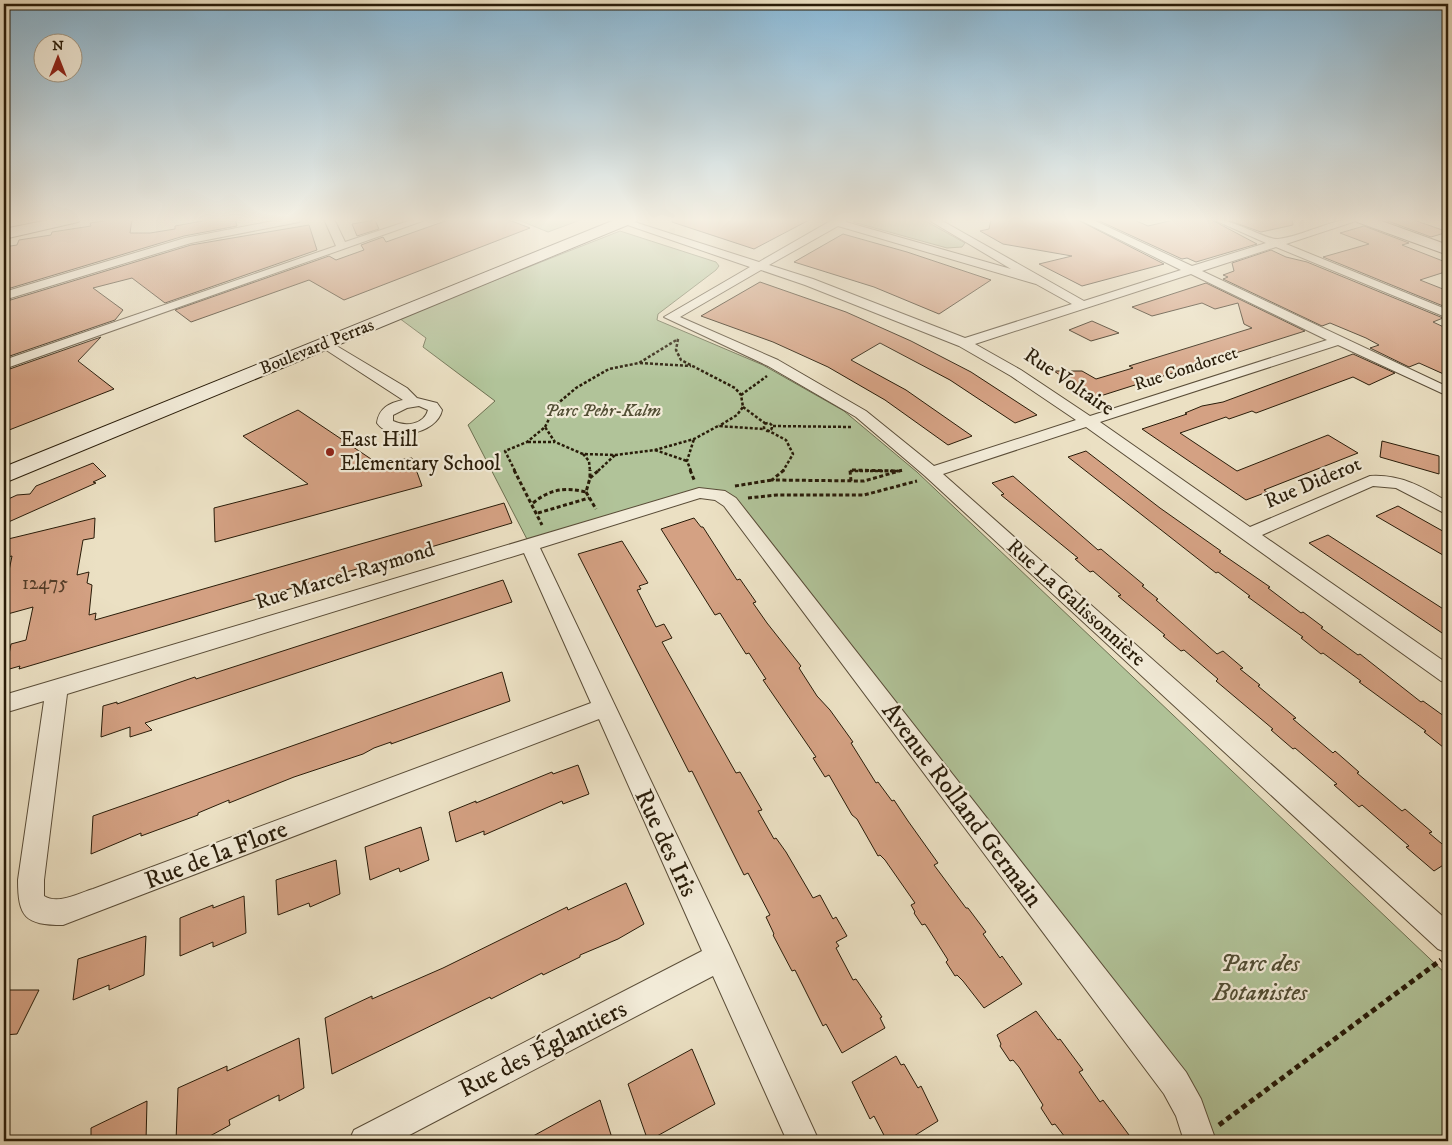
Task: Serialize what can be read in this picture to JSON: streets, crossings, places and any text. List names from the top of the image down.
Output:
{
  "streets": {
    "main road": ["Boulevard Perras"],
    "street": [
      "Rue Condorcet",
      "Rue Voltaire",
      "Rue Diderot",
      "Rue Marcel-Raymond",
      "Rue La Galissonnière",
      "Avenue Rolland Germain",
      "Rue des Iris",
      "Rue de la Flore",
      "Rue des Églantiers"
    ]
  },
  "crossings": [
    ["Rue Condorcet", "Rue Voltaire"],
    ["Rue Condorcet", "Rue La Galissonnière"],
    ["Rue Voltaire", "Rue Diderot"],
    ["Rue Marcel-Raymond", "Rue des Iris"],
    ["Rue Marcel-Raymond", "Rue de la Flore"],
    ["Rue des Iris", "Rue de la Flore"],
    ["Rue des Iris", "Rue des Églantiers"]
  ],
  "parks": ["Parc Pehr-Kalm", "Parc des Botanistes"],
  "places": ["East Hill Elementary School"],
  "house_numbers": ["12475"],
  "north": "top"
}
